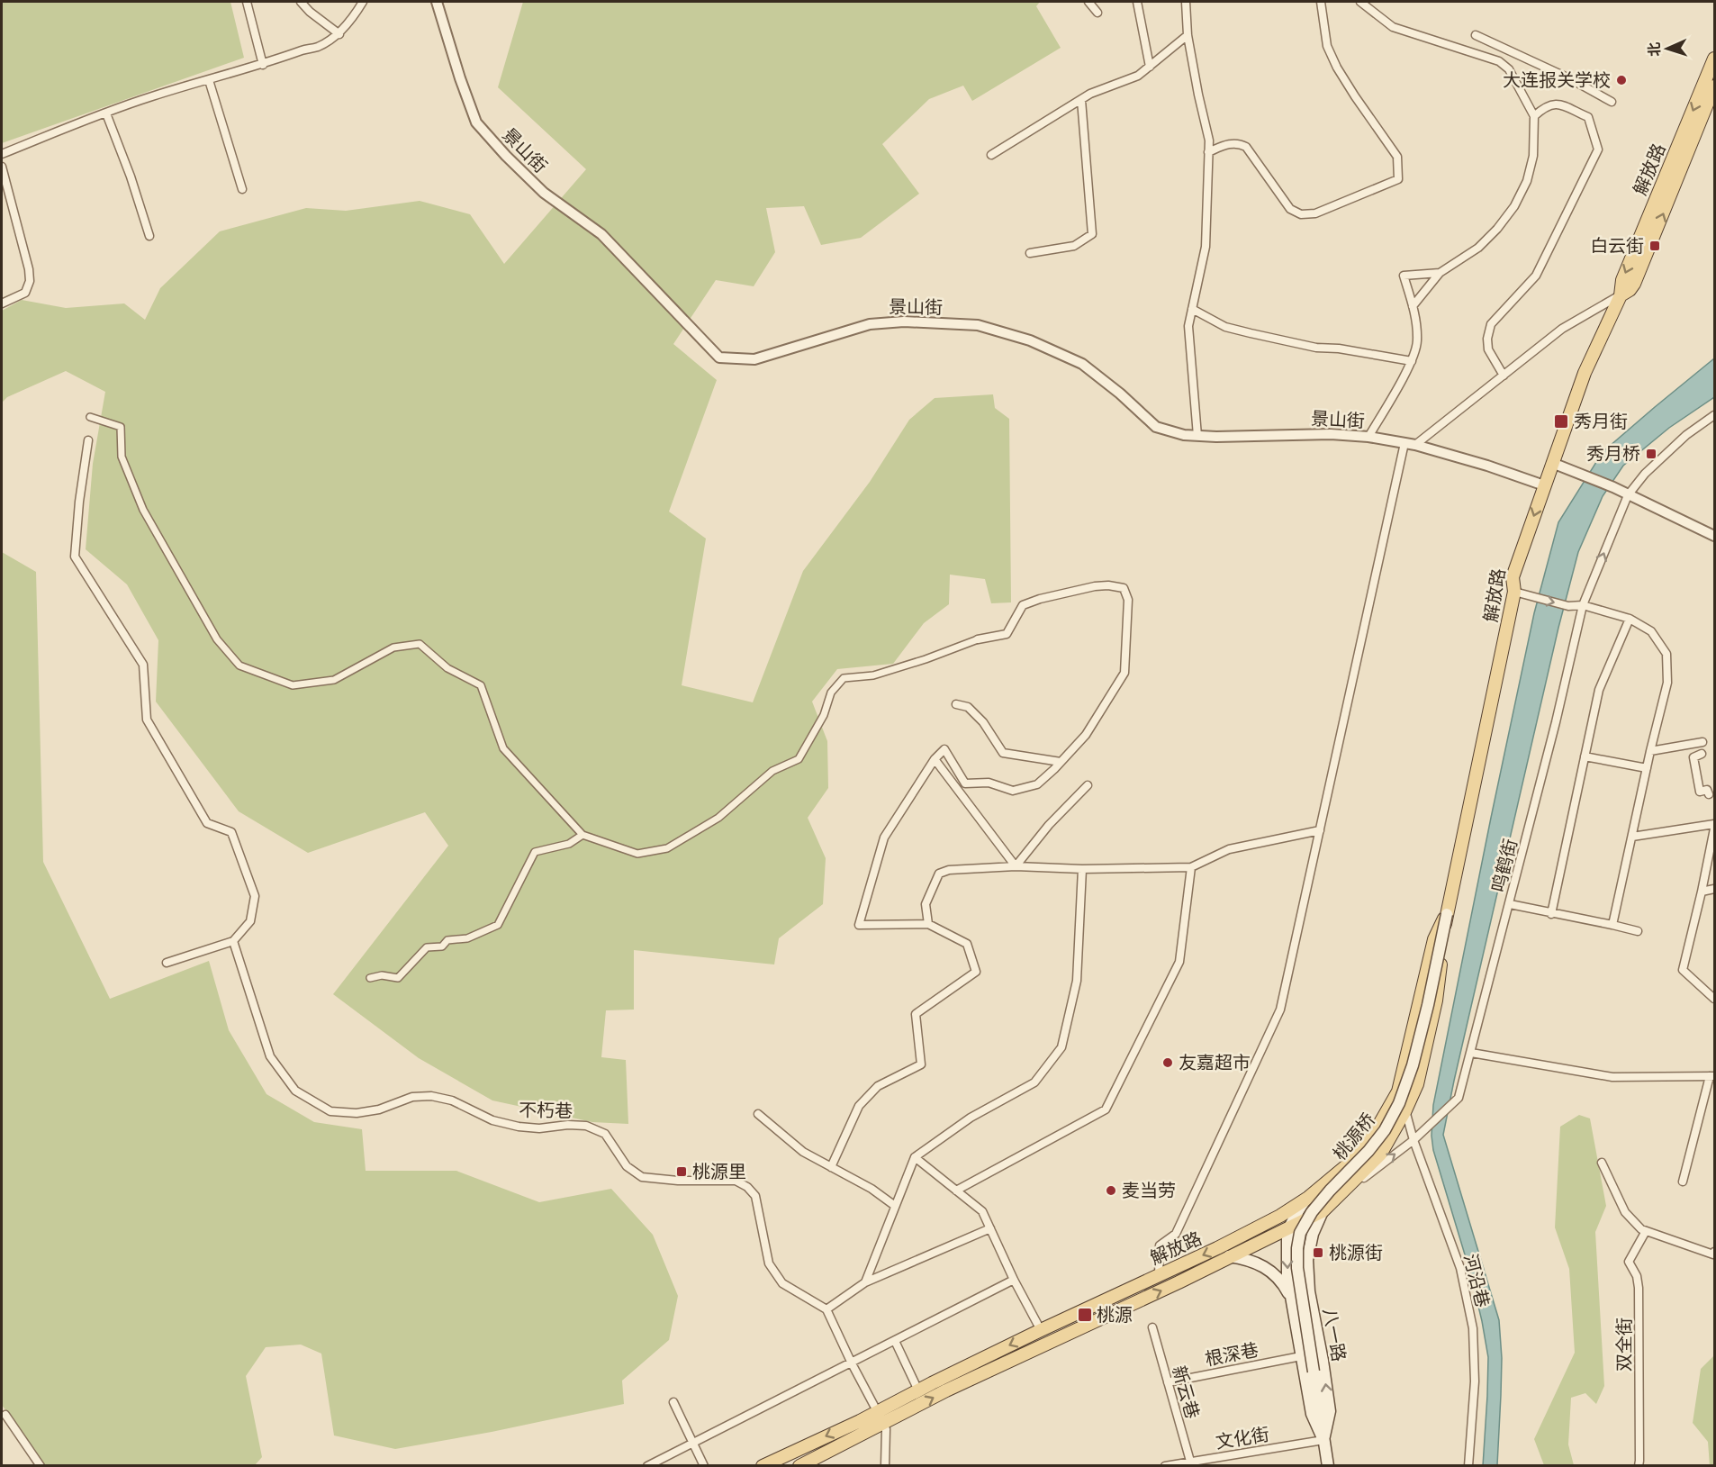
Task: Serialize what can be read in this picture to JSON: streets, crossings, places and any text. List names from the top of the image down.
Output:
{
  "streets": {
    "main road": ["解放路", "桃源桥", "八一路"],
    "street": [
      "景山街",
      "鸣鹤街",
      "不朽巷",
      "河沿巷",
      "双全街",
      "根深巷",
      "新云巷",
      "文化街"
    ]
  },
  "crossings": [
    ["景山街", "解放路"],
    ["解放路", "鸣鹤街"],
    ["解放路", "桃源桥"],
    ["解放路", "河沿巷"],
    ["解放路", "八一路"],
    ["鸣鹤街", "河沿巷"],
    ["桃源桥", "八一路"],
    ["桃源桥", "文化街"],
    ["八一路", "文化街"],
    ["根深巷", "新云巷"],
    ["新云巷", "文化街"]
  ],
  "places": {
    "other": ["大连报关学校", "友嘉超市", "麦当劳"],
    "transit": [
      "白云街",
      "秀月街",
      "秀月桥",
      "桃源里",
      "桃源街",
      "桃源"
    ]
  },
  "north": "left"
}
